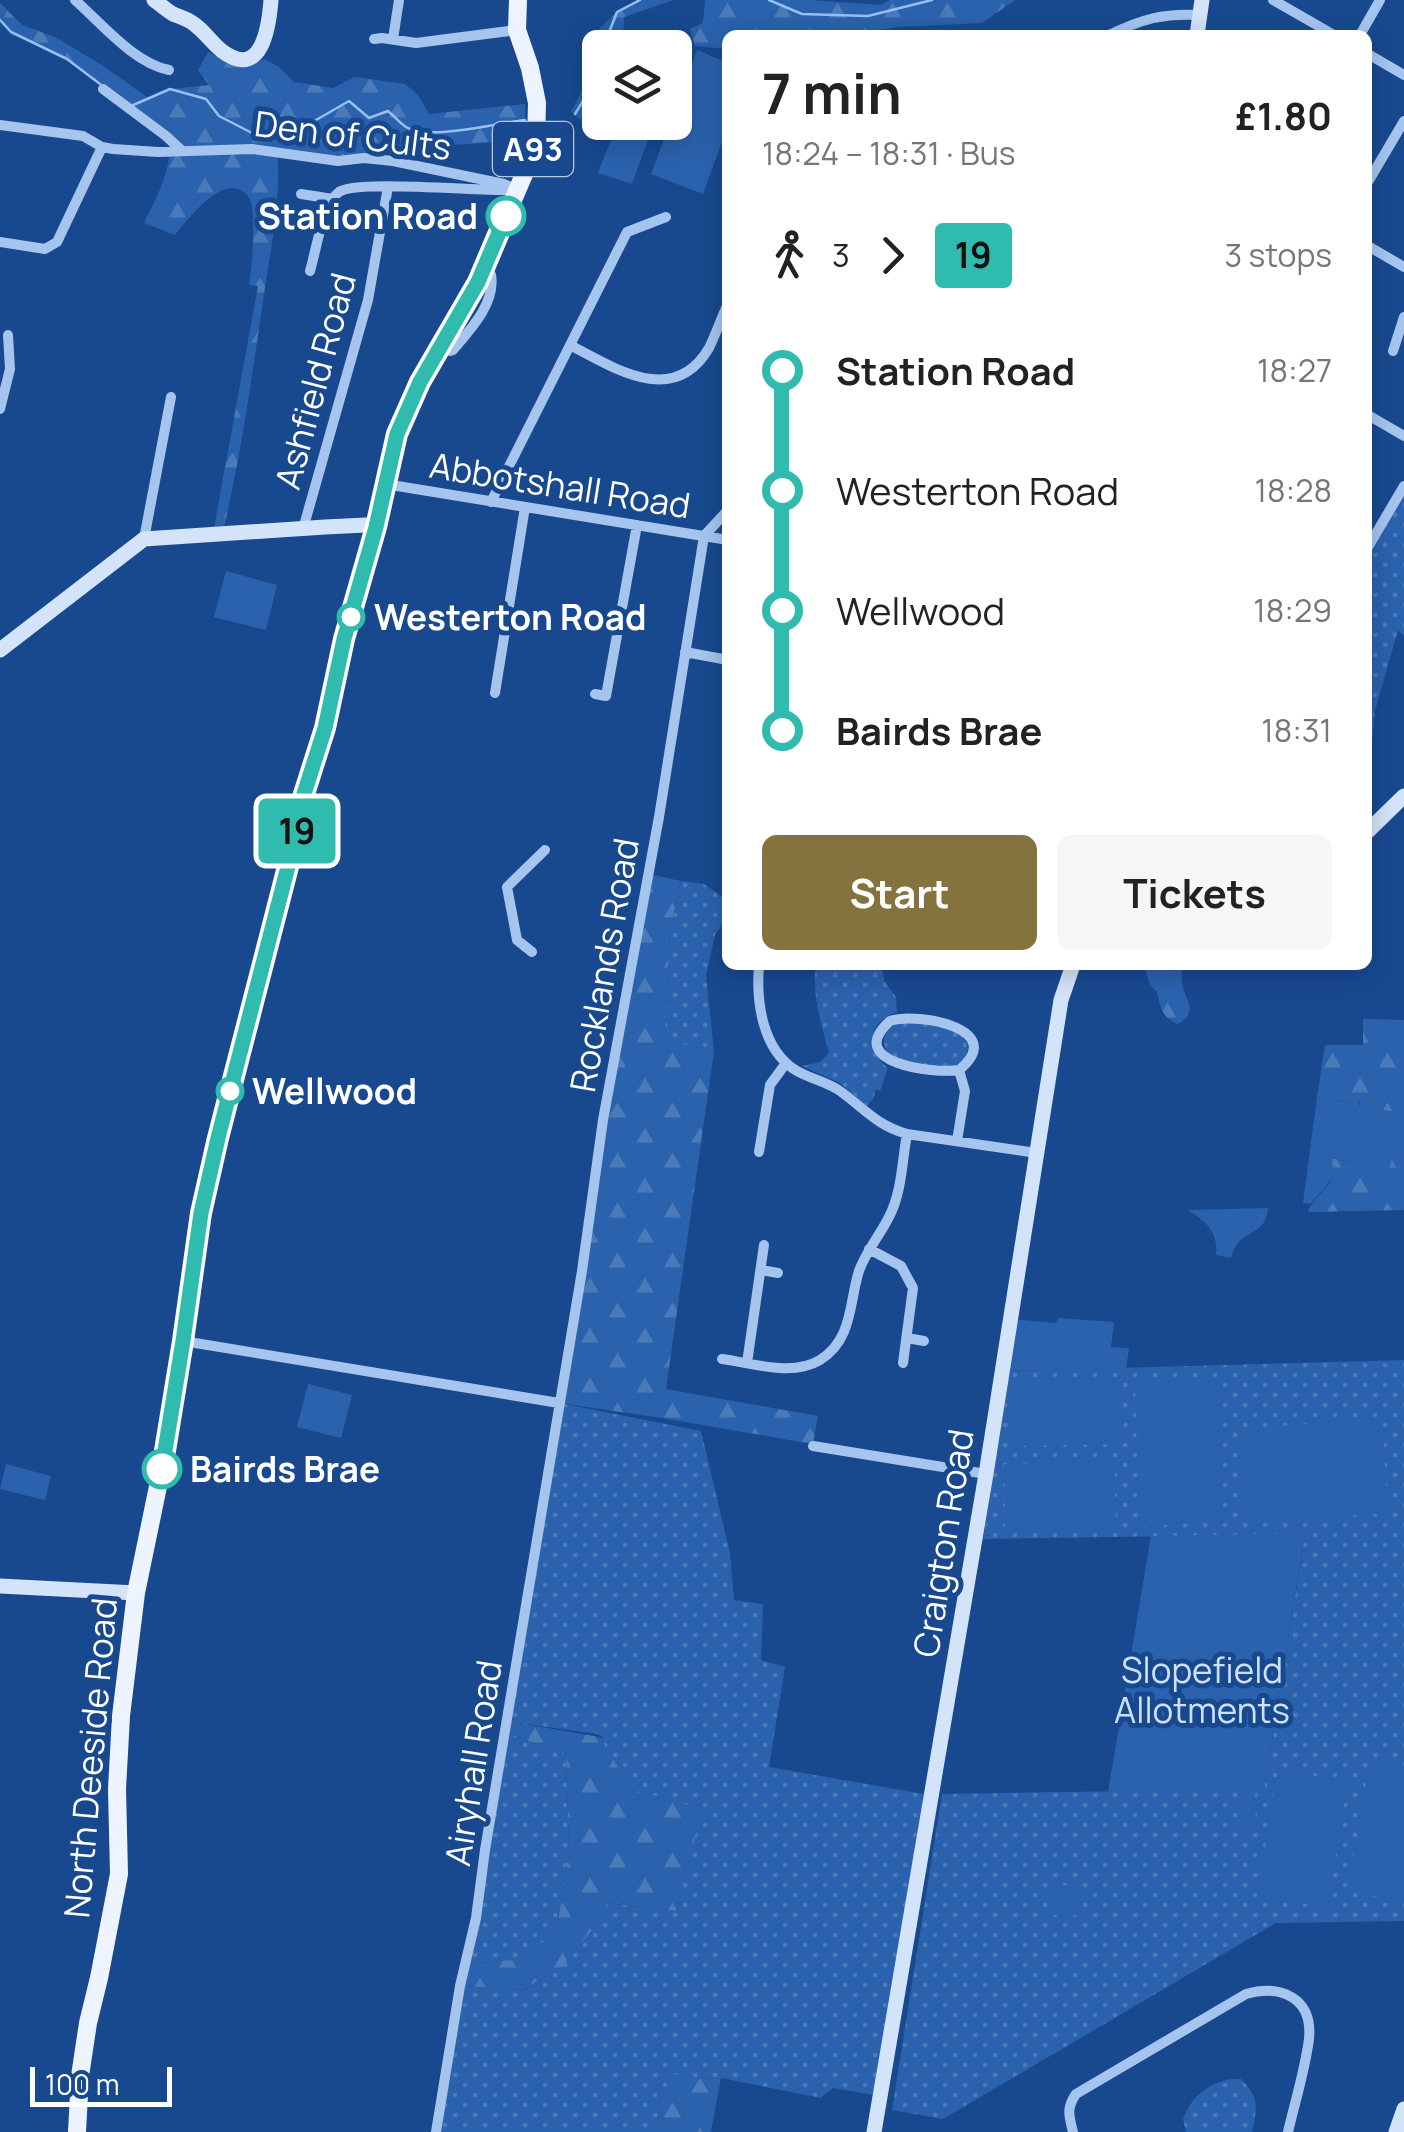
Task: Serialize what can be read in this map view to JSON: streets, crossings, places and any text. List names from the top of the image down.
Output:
{
  "streets": {
    "main road": ["A93", "North Deeside Road"],
    "street": [
      "Den of Cults",
      "Ashfield Road",
      "Abbotshall Road",
      "Rocklands Road",
      "Craigton Road",
      "Airyhall Road"
    ]
  },
  "crossings": [
    ["Den of Cults", "North Deeside Road"],
    ["Abbotshall Road", "Rocklands Road"],
    ["Abbotshall Road", "North Deeside Road"],
    ["Rocklands Road", "Airyhall Road"]
  ],
  "parks": ["Slopefield Allotments"],
  "places": [
    "Station Road",
    "Westerton Road",
    "Wellwood",
    "Bairds Brae"
  ],
  "lines": ["bus line 19"],
  "scale_bar": "100 m",
  "page": {
    "on_map": "19",
    "heading": ["7 min", "18:24 – 18:31 · Bus", "£1.80"],
    "legs": ["3", "19", "3 stops"],
    "list": [
      {
        "name": "Station Road",
        "value": "18:27"
      },
      {
        "name": "Westerton Road",
        "value": "18:28"
      },
      {
        "name": "Wellwood",
        "value": "18:29"
      },
      {
        "name": "Bairds Brae",
        "value": "18:31"
      }
    ],
    "buttons": ["Start", "Tickets"],
    "scale": "100 m"
  }
}
